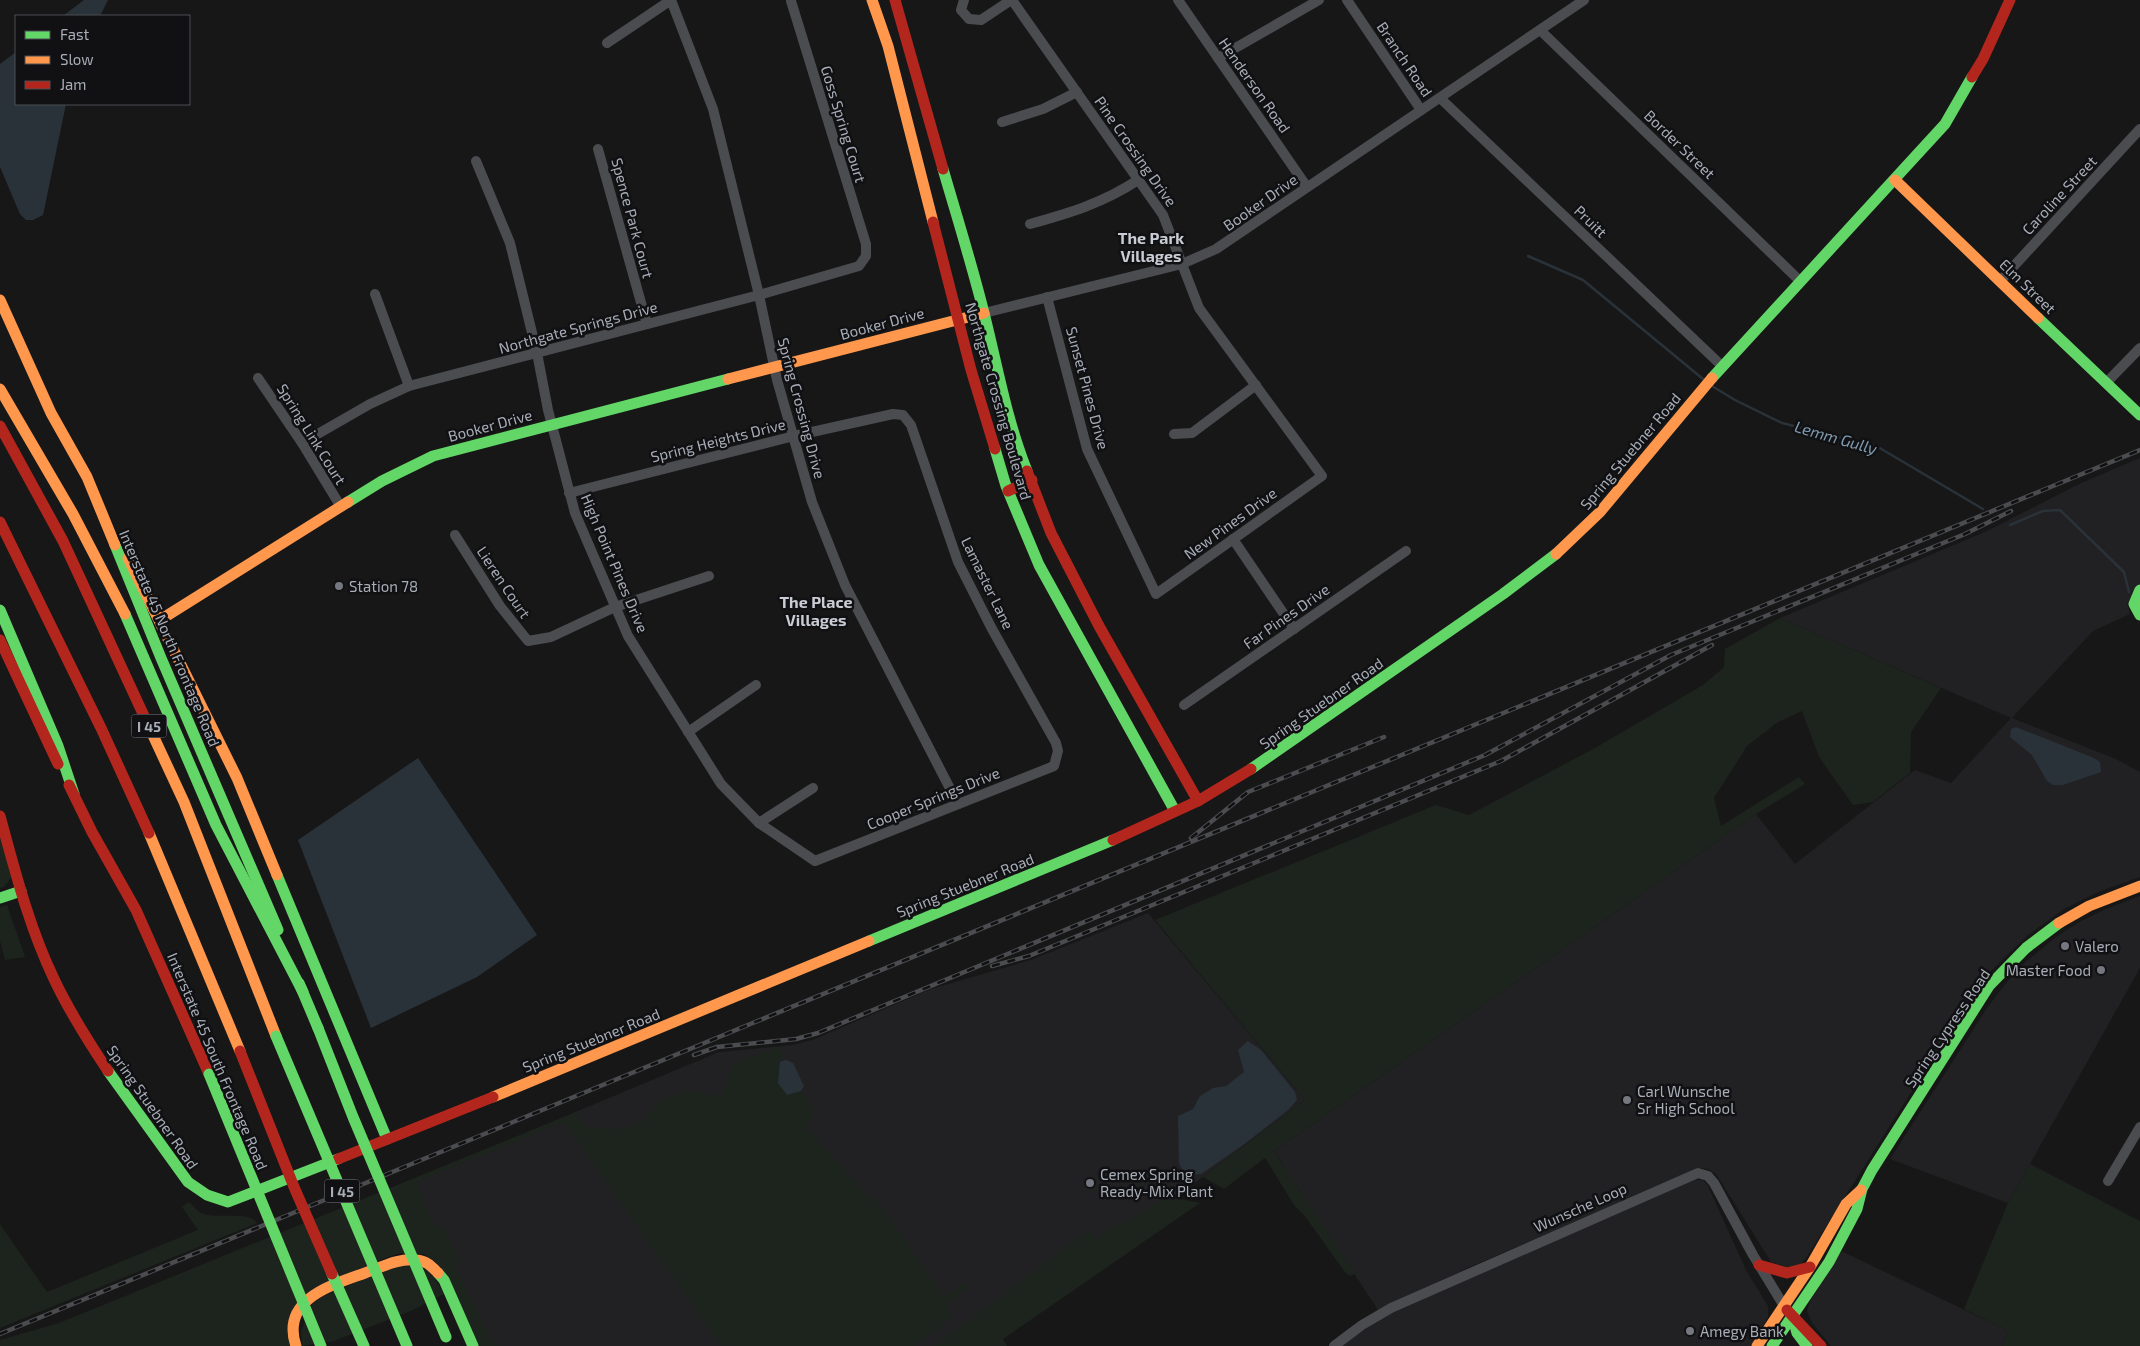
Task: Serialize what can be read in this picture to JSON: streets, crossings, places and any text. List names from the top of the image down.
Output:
{
  "streets": {
    "main road": [
      "Booker Drive",
      "Elm Street",
      "Northgate Crossing Boulevard",
      "Spring Stuebner Road",
      "Interstate 45 North Frontage Road",
      "I 45",
      "Spring Cypress Road",
      "Interstate 45 South Frontage Road"
    ],
    "street": [
      "Branch Road",
      "Henderson Road",
      "Goss Spring Court",
      "Border Street",
      "Pine Crossing Drive",
      "Caroline Street",
      "Spence Park Court",
      "Pruitt",
      "Northgate Springs Drive",
      "Sunset Pines Drive",
      "Spring Crossing Drive",
      "Spring Link Court",
      "Spring Heights Drive",
      "New Pines Drive",
      "High Point Pines Drive",
      "Lieren Court",
      "Lamaster Lane",
      "Far Pines Drive",
      "Cooper Springs Drive",
      "Wunsche Loop"
    ]
  },
  "crossings": [
    ["Branch Road", "Booker Drive"],
    ["Henderson Road", "Booker Drive"],
    ["Goss Spring Court", "Northgate Springs Drive"],
    ["Border Street", "Booker Drive"],
    ["Border Street", "Spring Stuebner Road"],
    ["Pine Crossing Drive", "Booker Drive"],
    ["Pine Crossing Drive", "New Pines Drive"],
    ["Caroline Street", "Elm Street"],
    ["Booker Drive", "Pruitt"],
    ["Booker Drive", "Sunset Pines Drive"],
    ["Booker Drive", "Northgate Crossing Boulevard"],
    ["Booker Drive", "Spring Crossing Drive"],
    ["Booker Drive", "Spring Link Court"],
    ["Booker Drive", "High Point Pines Drive"],
    ["Spence Park Court", "Northgate Springs Drive"],
    ["Pruitt", "Spring Stuebner Road"],
    ["Elm Street", "Spring Stuebner Road"],
    ["Northgate Springs Drive", "Spring Crossing Drive"],
    ["Northgate Springs Drive", "Spring Link Court"],
    ["Northgate Springs Drive", "High Point Pines Drive"],
    ["Sunset Pines Drive", "New Pines Drive"],
    ["Northgate Crossing Boulevard", "Spring Stuebner Road"],
    ["Spring Crossing Drive", "Spring Heights Drive"],
    ["Spring Crossing Drive", "Cooper Springs Drive"],
    ["Spring Heights Drive", "High Point Pines Drive"],
    ["Spring Heights Drive", "Lamaster Lane"],
    ["High Point Pines Drive", "Lieren Court"],
    ["High Point Pines Drive", "Cooper Springs Drive"],
    ["Lamaster Lane", "Cooper Springs Drive"],
    ["Spring Cypress Road", "Wunsche Loop"]
  ],
  "districts": ["The Park Villages", "The Place Villages"],
  "water": ["Lemm Gully"],
  "places": [
    "Station 78",
    "Valero",
    "Master Food",
    "Carl Wunsche Sr High School",
    "Cemex Spring Ready-Mix Plant",
    "Amegy Bank"
  ],
  "legend": ["Fast", "Slow", "Jam"]
}
